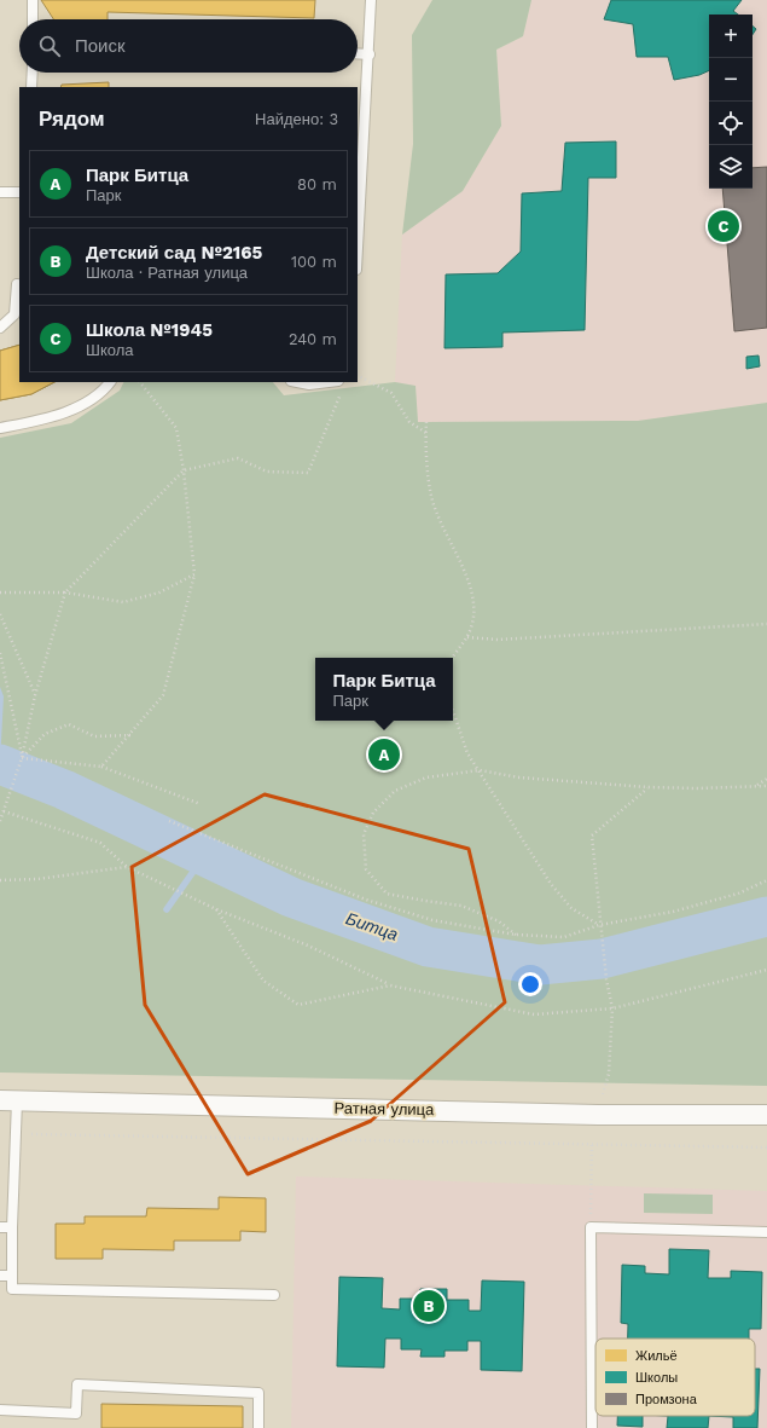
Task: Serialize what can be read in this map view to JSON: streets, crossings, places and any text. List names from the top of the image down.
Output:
{
  "streets": {
    "street": ["Ратная улица"]
  },
  "water": ["Битца"],
  "legend": ["Жильё", "Школы", "Промзона"],
  "page": {
    "map_buttons": ["+", "−"],
    "search": "Поиск",
    "heading": ["Рядом", "Найдено: 3"],
    "list": [
      {
        "mark": "A",
        "name": "Парк Битца",
        "note": "Парк",
        "value": "80 m"
      },
      {
        "mark": "B",
        "name": "Детский сад №2165",
        "note": "Школа · Ратная улица",
        "value": "100 m"
      },
      {
        "mark": "C",
        "name": "Школа №1945",
        "note": "Школа",
        "value": "240 m"
      }
    ],
    "pins": ["C", "A", "B"],
    "popup": ["Парк Битца", "Парк"]
  }
}
